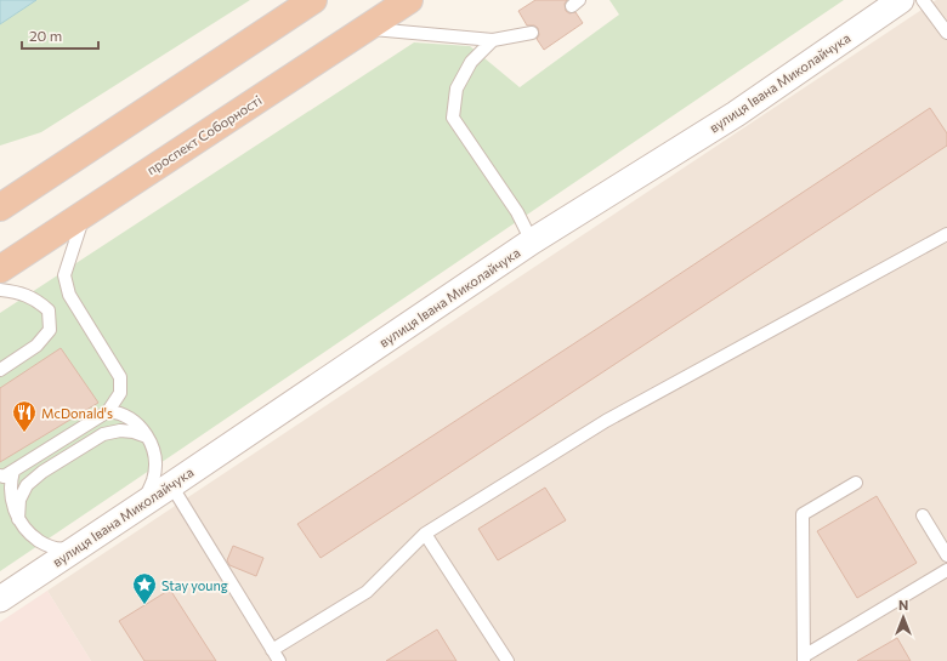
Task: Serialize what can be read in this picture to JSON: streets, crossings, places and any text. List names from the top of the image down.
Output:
{
  "streets": {
    "highway": ["проспект Соборності"],
    "street": ["вулиця Івана Миколайчука"]
  },
  "places": {
    "restaurant": ["McDonald's"],
    "place": ["Stay young"]
  },
  "scale_bar": "20 m",
  "north": "top"
}
